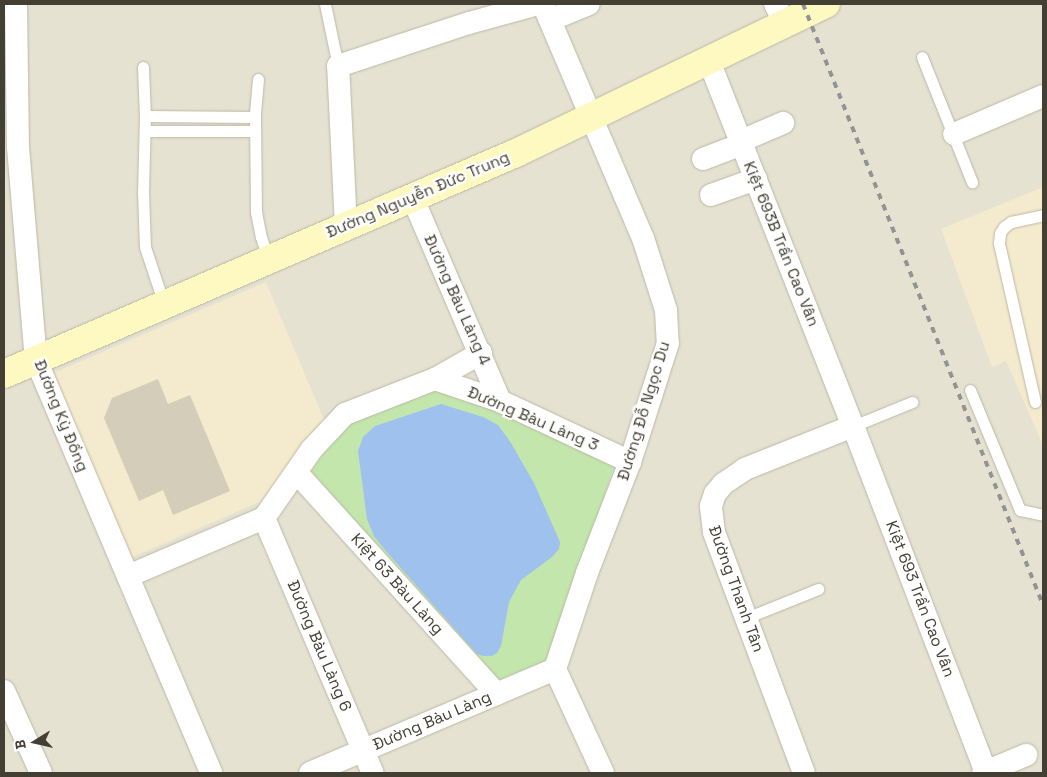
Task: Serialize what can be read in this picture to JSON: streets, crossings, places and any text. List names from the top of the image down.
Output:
{
  "streets": {
    "street": [
      "Đường Nguyễn Đức Trung",
      "Kiệt 693B Trần Cao Vân",
      "Đường Bàu Làng 4",
      "Đường Đỗ Ngọc Du",
      "Đường Kỳ Đồng",
      "Đường Bàu Làng 3",
      "Kiệt 63 Bàu Làng",
      "Đường Thanh Tân",
      "Kiệt 693 Trần Cao Vân",
      "Đường Bàu Làng 6",
      "Đường Bàu Làng"
    ]
  },
  "crossings": [
    ["Đường Nguyễn Đức Trung", "Kiệt 693B Trần Cao Vân"],
    ["Đường Nguyễn Đức Trung", "Đường Bàu Làng 4"],
    ["Đường Nguyễn Đức Trung", "Đường Đỗ Ngọc Du"],
    ["Đường Nguyễn Đức Trung", "Đường Kỳ Đồng"],
    ["Kiệt 693B Trần Cao Vân", "Đường Thanh Tân"],
    ["Kiệt 693B Trần Cao Vân", "Kiệt 693 Trần Cao Vân"],
    ["Đường Bàu Làng 4", "Đường Bàu Làng 3"],
    ["Đường Đỗ Ngọc Du", "Đường Bàu Làng 3"],
    ["Đường Đỗ Ngọc Du", "Đường Bàu Làng"],
    ["Đường Bàu Làng 3", "Kiệt 63 Bàu Làng"],
    ["Đường Bàu Làng 3", "Đường Bàu Làng 6"],
    ["Kiệt 63 Bàu Làng", "Đường Bàu Làng"],
    ["Đường Thanh Tân", "Kiệt 693 Trần Cao Vân"],
    ["Đường Bàu Làng 6", "Đường Bàu Làng"]
  ],
  "north": "left"
}
